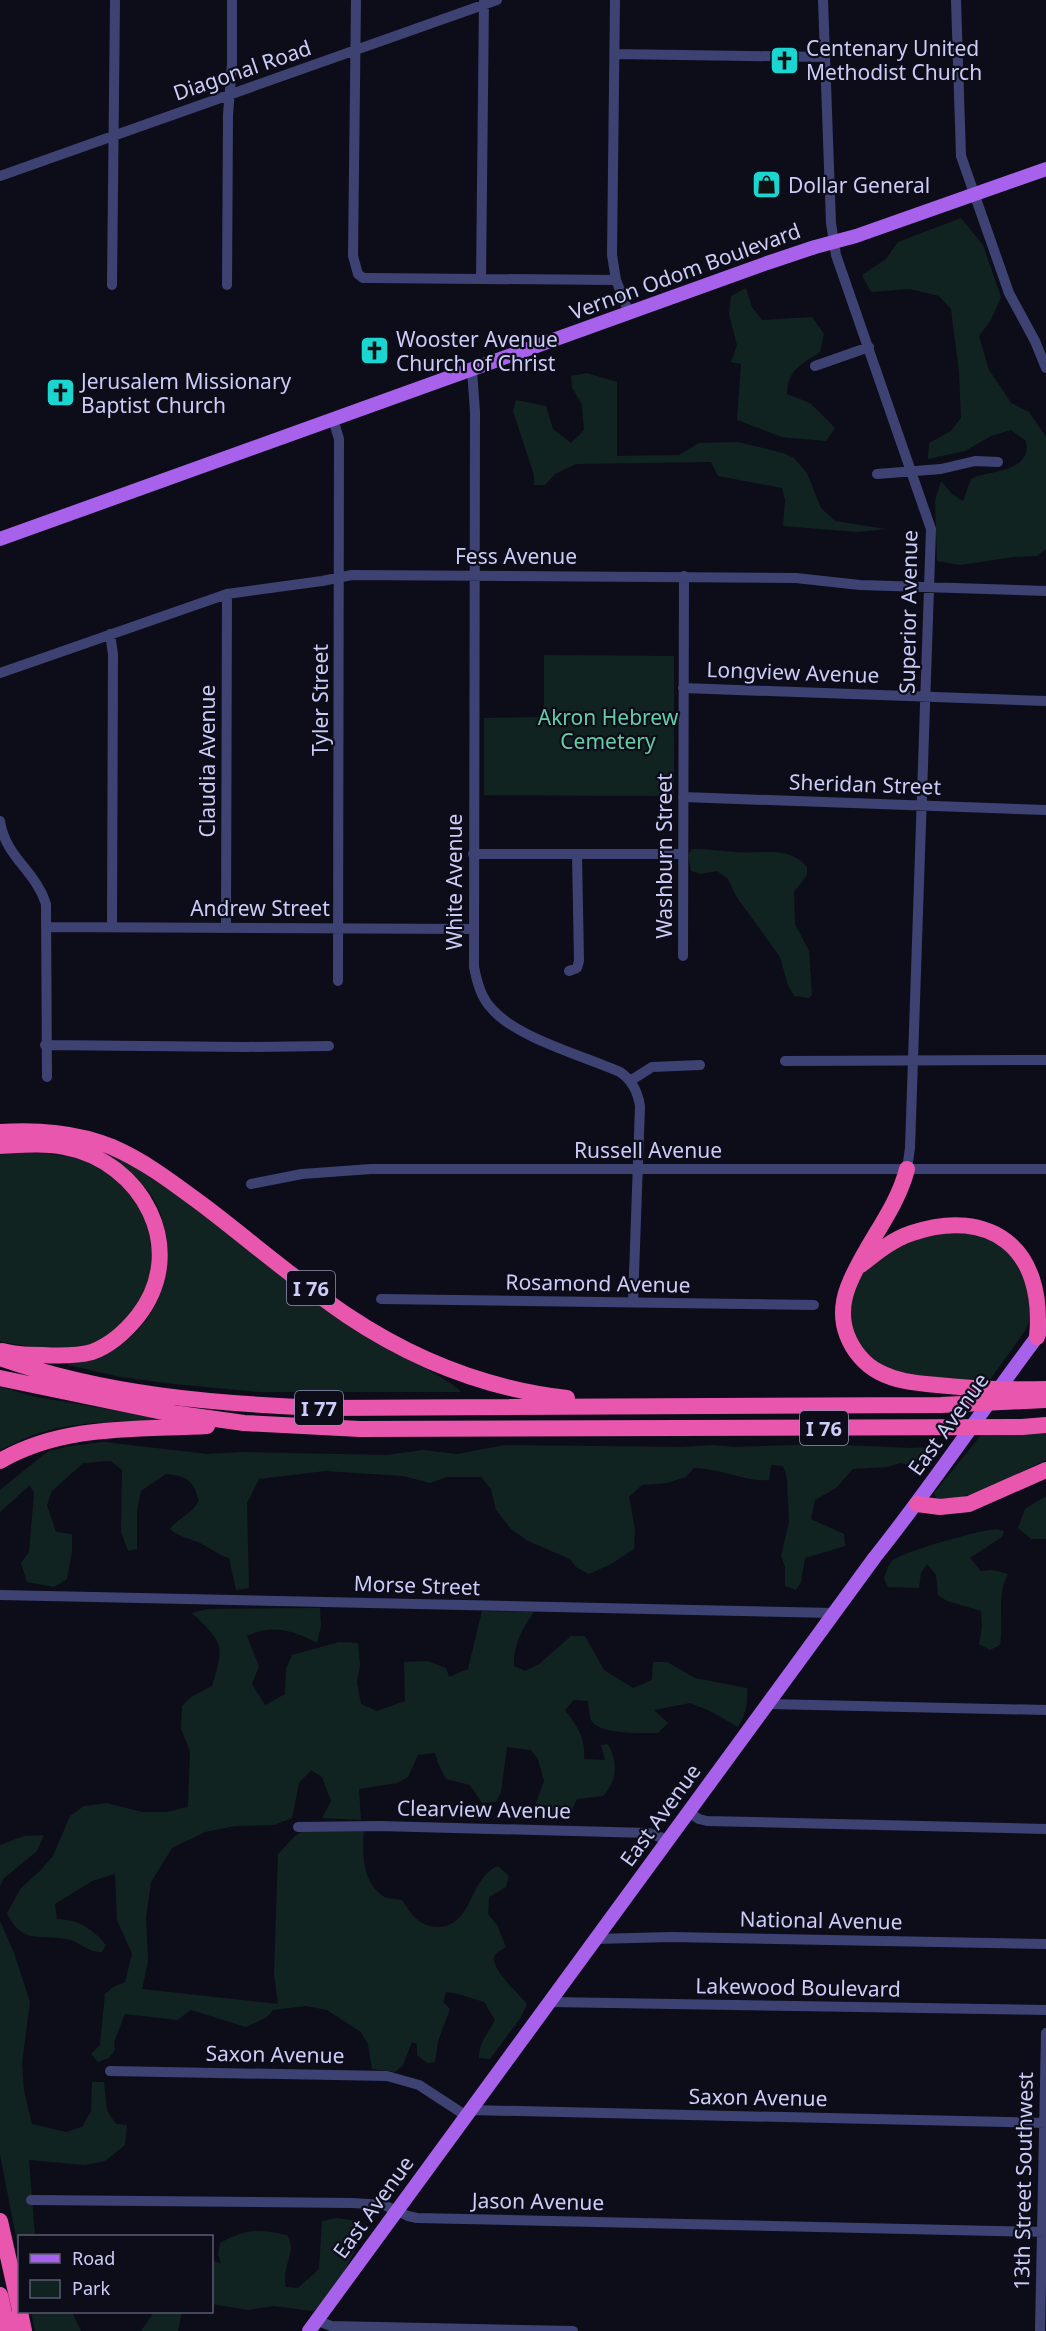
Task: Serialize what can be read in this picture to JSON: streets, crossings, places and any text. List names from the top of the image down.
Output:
{
  "streets": {
    "highway": ["I 76", "I 77"],
    "main road": ["Vernon Odom Boulevard", "East Avenue"],
    "street": [
      "Diagonal Road",
      "Fess Avenue",
      "Superior Avenue",
      "Longview Avenue",
      "Tyler Street",
      "Claudia Avenue",
      "Sheridan Street",
      "Washburn Street",
      "White Avenue",
      "Andrew Street",
      "Russell Avenue",
      "Rosamond Avenue",
      "Morse Street",
      "Clearview Avenue",
      "National Avenue",
      "Lakewood Boulevard",
      "Saxon Avenue",
      "13th Street Southwest",
      "Jason Avenue"
    ]
  },
  "crossings": [
    ["Vernon Odom Boulevard", "Superior Avenue"],
    ["Vernon Odom Boulevard", "Tyler Street"],
    ["Vernon Odom Boulevard", "White Avenue"],
    ["Fess Avenue", "Superior Avenue"],
    ["Fess Avenue", "Tyler Street"],
    ["Fess Avenue", "Claudia Avenue"],
    ["Fess Avenue", "Washburn Street"],
    ["Fess Avenue", "White Avenue"],
    ["Superior Avenue", "Longview Avenue"],
    ["Superior Avenue", "Sheridan Street"],
    ["Superior Avenue", "Russell Avenue"],
    ["Longview Avenue", "Washburn Street"],
    ["Tyler Street", "Andrew Street"],
    ["Claudia Avenue", "Andrew Street"],
    ["Sheridan Street", "Washburn Street"],
    ["White Avenue", "Andrew Street"],
    ["I 76", "I 77"],
    ["East Avenue", "Morse Street"],
    ["East Avenue", "Clearview Avenue"],
    ["East Avenue", "National Avenue"],
    ["East Avenue", "Lakewood Boulevard"],
    ["East Avenue", "Saxon Avenue"],
    ["East Avenue", "Jason Avenue"],
    ["Saxon Avenue", "13th Street Southwest"],
    ["13th Street Southwest", "Jason Avenue"]
  ],
  "parks": ["Akron Hebrew Cemetery"],
  "places": {
    "church": ["Centenary United Methodist Church", "Wooster Avenue Church of Christ", "Jerusalem Missionary Baptist Church"],
    "shop": ["Dollar General"]
  },
  "legend": ["Road", "Park"]
}
